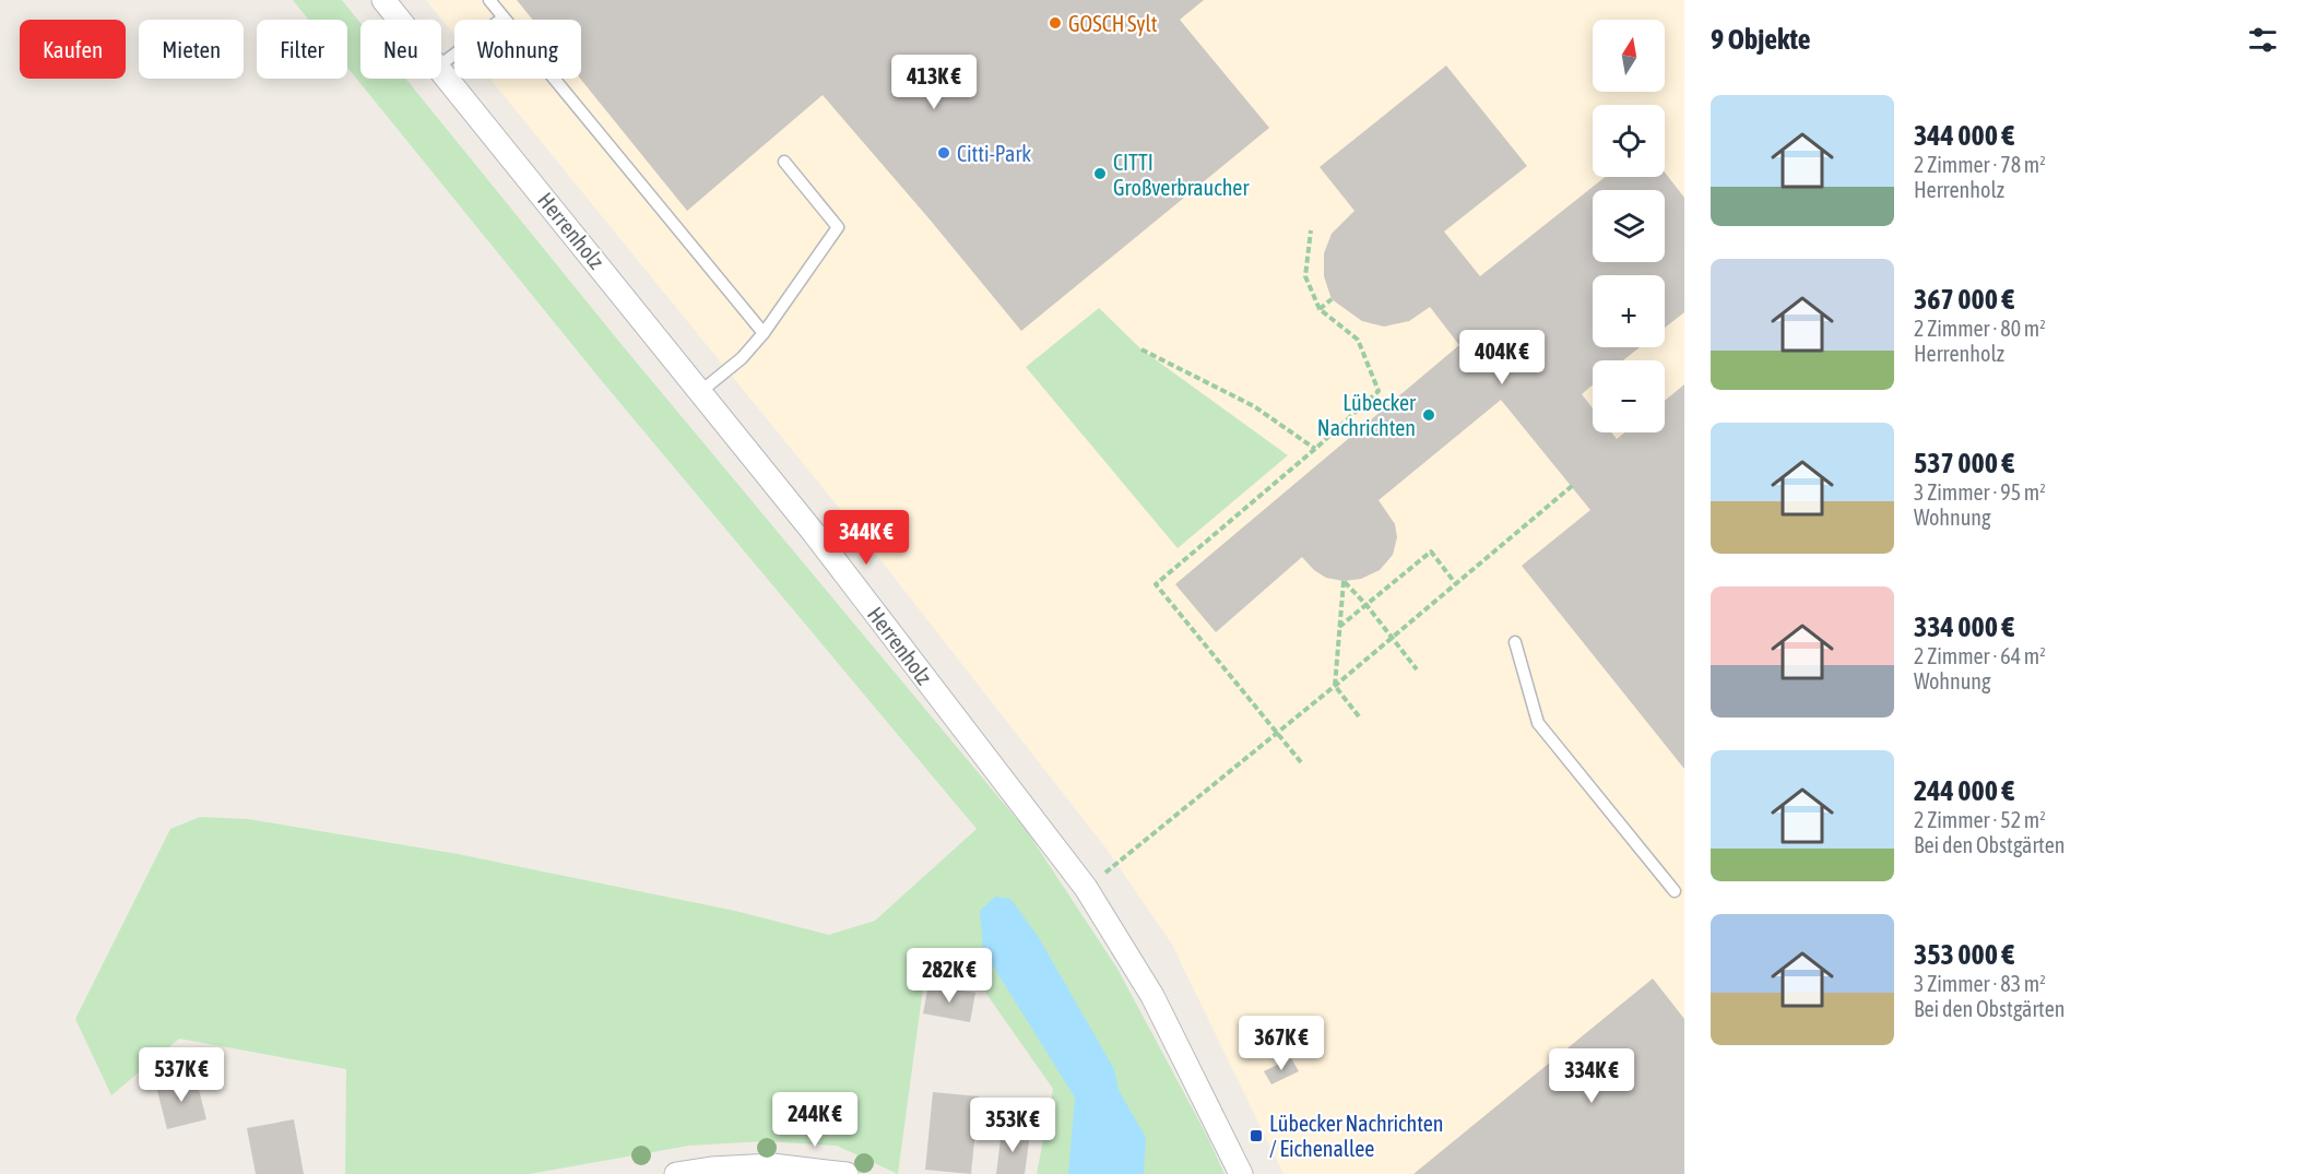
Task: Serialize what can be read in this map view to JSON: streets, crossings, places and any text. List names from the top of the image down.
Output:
{
  "streets": {
    "street": ["Herrenholz"]
  },
  "places": {
    "other": [
      "GOSCH Sylt",
      "Citti-Park",
      "CITTI Großverbraucher",
      "Lübecker Nachrichten"
    ],
    "transit": ["Lübecker Nachrichten / Eichenallee"]
  },
  "north": "top",
  "page": {
    "heading": "9 Objekte",
    "map_buttons": ["+", "−"],
    "chip": [
      "Kaufen",
      "Mieten",
      "Filter",
      "Neu",
      "Wohnung"
    ],
    "price": [
      "413K €",
      "404K €",
      "344K €",
      "282K €",
      "367K €",
      "537K €",
      "334K €",
      "244K €",
      "353K €"
    ],
    "list": [
      {
        "name": "344 000 €",
        "note": "2 Zimmer · 78 m² · Herrenholz"
      },
      {
        "name": "367 000 €",
        "note": "2 Zimmer · 80 m² · Herrenholz"
      },
      {
        "name": "537 000 €",
        "note": "3 Zimmer · 95 m² · Wohnung"
      },
      {
        "name": "334 000 €",
        "note": "2 Zimmer · 64 m² · Wohnung"
      },
      {
        "name": "244 000 €",
        "note": "2 Zimmer · 52 m² · Bei den Obstgärten"
      },
      {
        "name": "353 000 €",
        "note": "3 Zimmer · 83 m² · Bei den Obstgärten"
      }
    ]
  }
}
